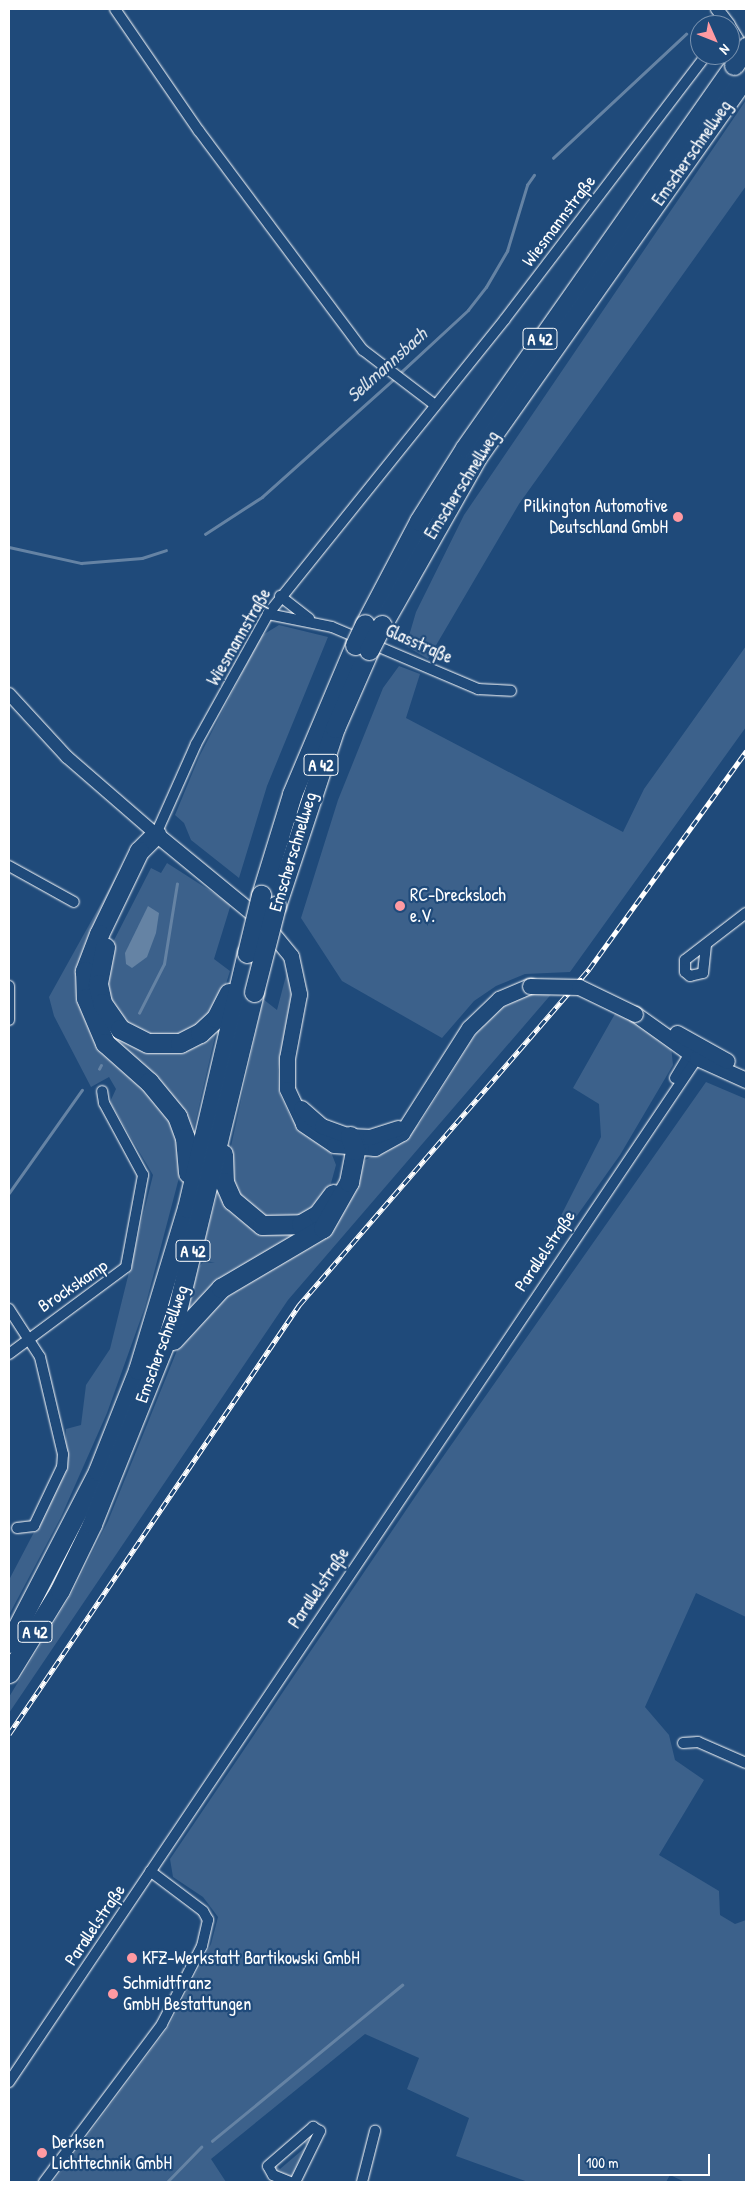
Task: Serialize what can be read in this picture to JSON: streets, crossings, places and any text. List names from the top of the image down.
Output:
{
  "streets": {
    "highway": ["Emscherschnellweg", "A 42"],
    "street": [
      "Wiesmannstraße",
      "Glasstraße",
      "Parallelstraße",
      "Brockskamp"
    ]
  },
  "crossings": [
    ["Wiesmannstraße", "Glasstraße"]
  ],
  "water": ["Sellmannsbach"],
  "places": [
    "Pilkington Automotive Deutschland GmbH",
    "RC-Drecksloch e.V.",
    "KFZ-Werkstatt Bartikowski GmbH",
    "Schmidtfranz GmbH Bestattungen",
    "Derksen Lichttechnik GmbH"
  ],
  "scale_bar": "100 m",
  "north": "bottom right"
}
